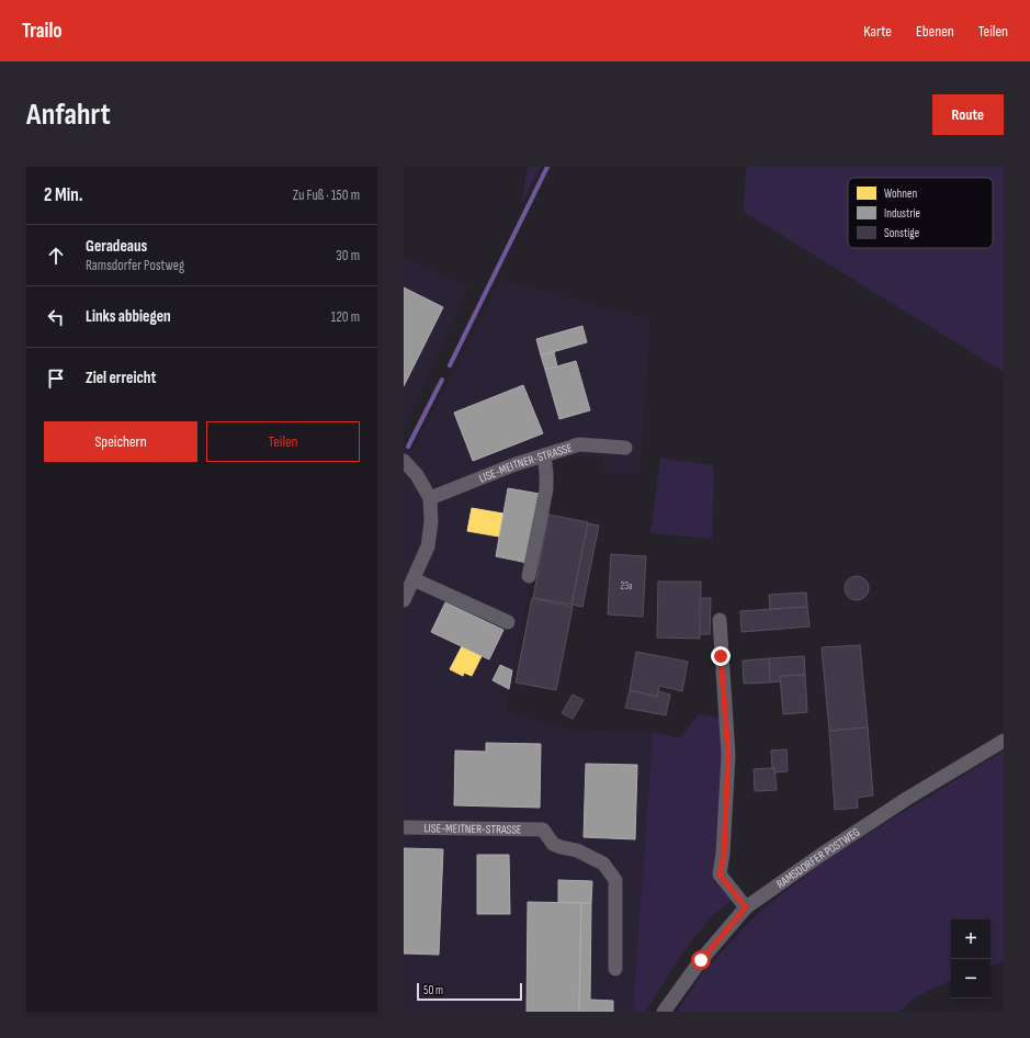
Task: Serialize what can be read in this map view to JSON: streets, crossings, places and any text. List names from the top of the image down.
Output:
{
  "streets": {
    "street": ["LISE-MEITNER-STRASSE", "RAMSDORFER POSTWEG"]
  },
  "house_numbers": ["23a"],
  "legend": ["Wohnen", "Industrie", "Sonstige"],
  "scale_bar": "50 m",
  "page": {
    "header": "Trailo",
    "nav": ["Karte", "Ebenen", "Teilen"],
    "buttons": [
      "Route",
      ["Speichern", "Teilen"]
    ],
    "title": "Anfahrt",
    "heading": ["2 Min.", "Zu Fuß · 150 m"],
    "list": [
      ["Geradeaus", "Ramsdorfer Postweg", "30 m"],
      ["Links abbiegen", "120 m"],
      "Ziel erreicht"
    ],
    "map_buttons": ["+", "−"],
    "scale": "50 m"
  }
}
